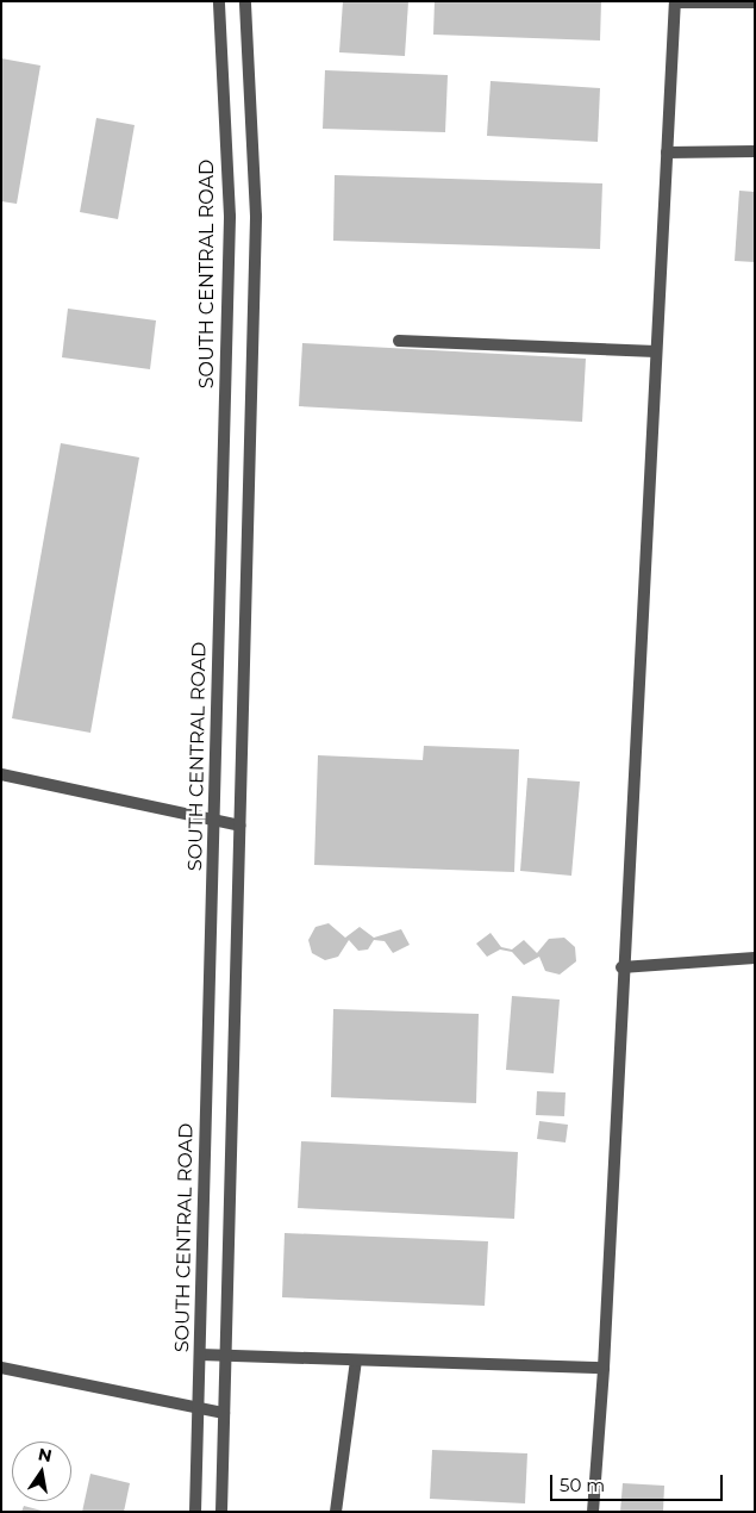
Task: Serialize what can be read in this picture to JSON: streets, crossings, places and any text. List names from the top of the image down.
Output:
{
  "streets": {
    "street": ["SOUTH CENTRAL ROAD"]
  },
  "scale_bar": "50 m",
  "north": "top"
}
